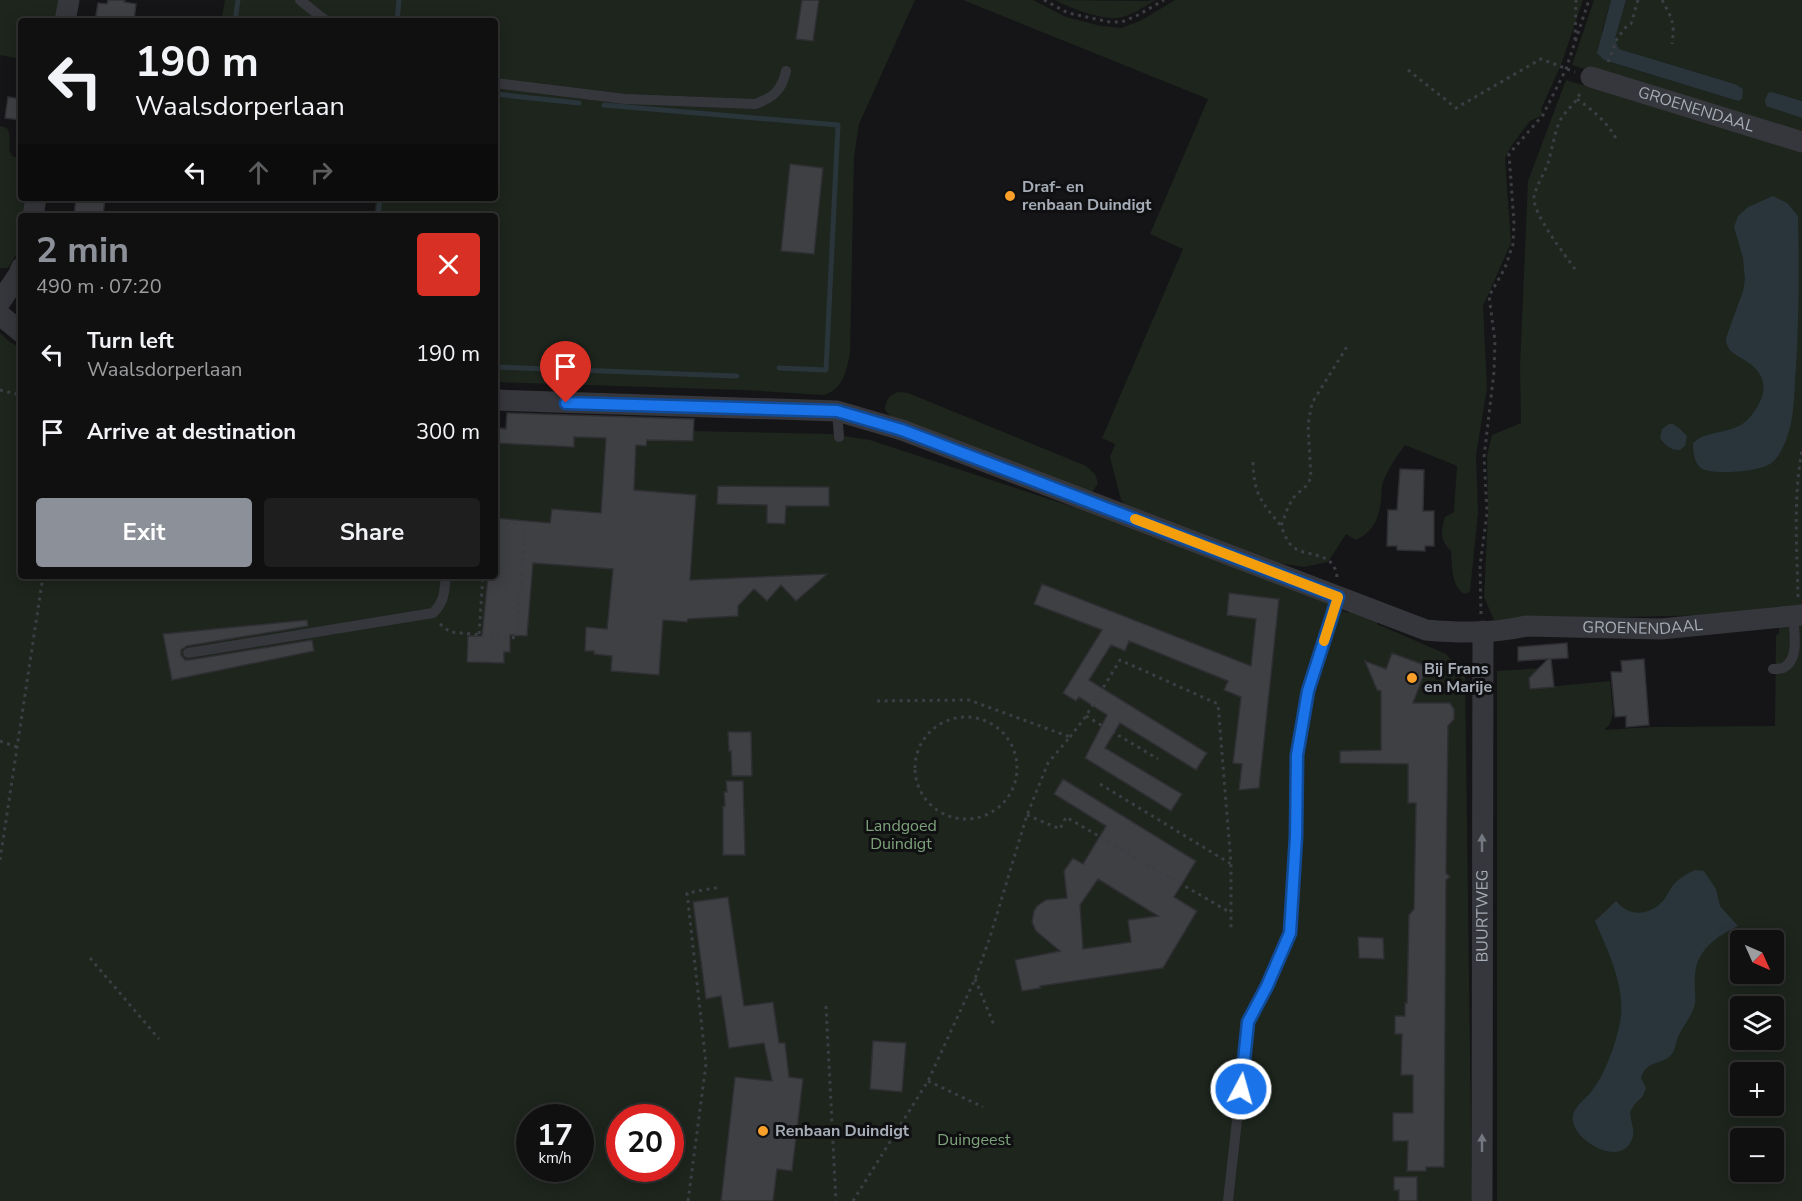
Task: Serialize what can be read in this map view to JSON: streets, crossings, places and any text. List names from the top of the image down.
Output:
{
  "streets": {
    "street": ["GROENENDAAL", "BUURTWEG"]
  },
  "crossings": [
    ["GROENENDAAL", "BUURTWEG"]
  ],
  "one_way": ["BUURTWEG"],
  "parks": ["Landgoed Duindigt", "Duingeest"],
  "places": ["Draf- en renbaan Duindigt", "Bij Frans en Marije", "Renbaan Duindigt"],
  "north": "bottom right",
  "page": {
    "turn": ["190 m", "Waalsdorperlaan"],
    "heading": ["2 min", "490 m · 07:20"],
    "list": [
      {
        "name": "Turn left",
        "note": "Waalsdorperlaan",
        "value": "190 m"
      },
      {
        "name": "Arrive at destination",
        "value": "300 m"
      }
    ],
    "buttons": ["Exit", "Share"],
    "map_buttons": ["+", "−"],
    "speed": "17 km/h",
    "limit": "20"
  }
}
